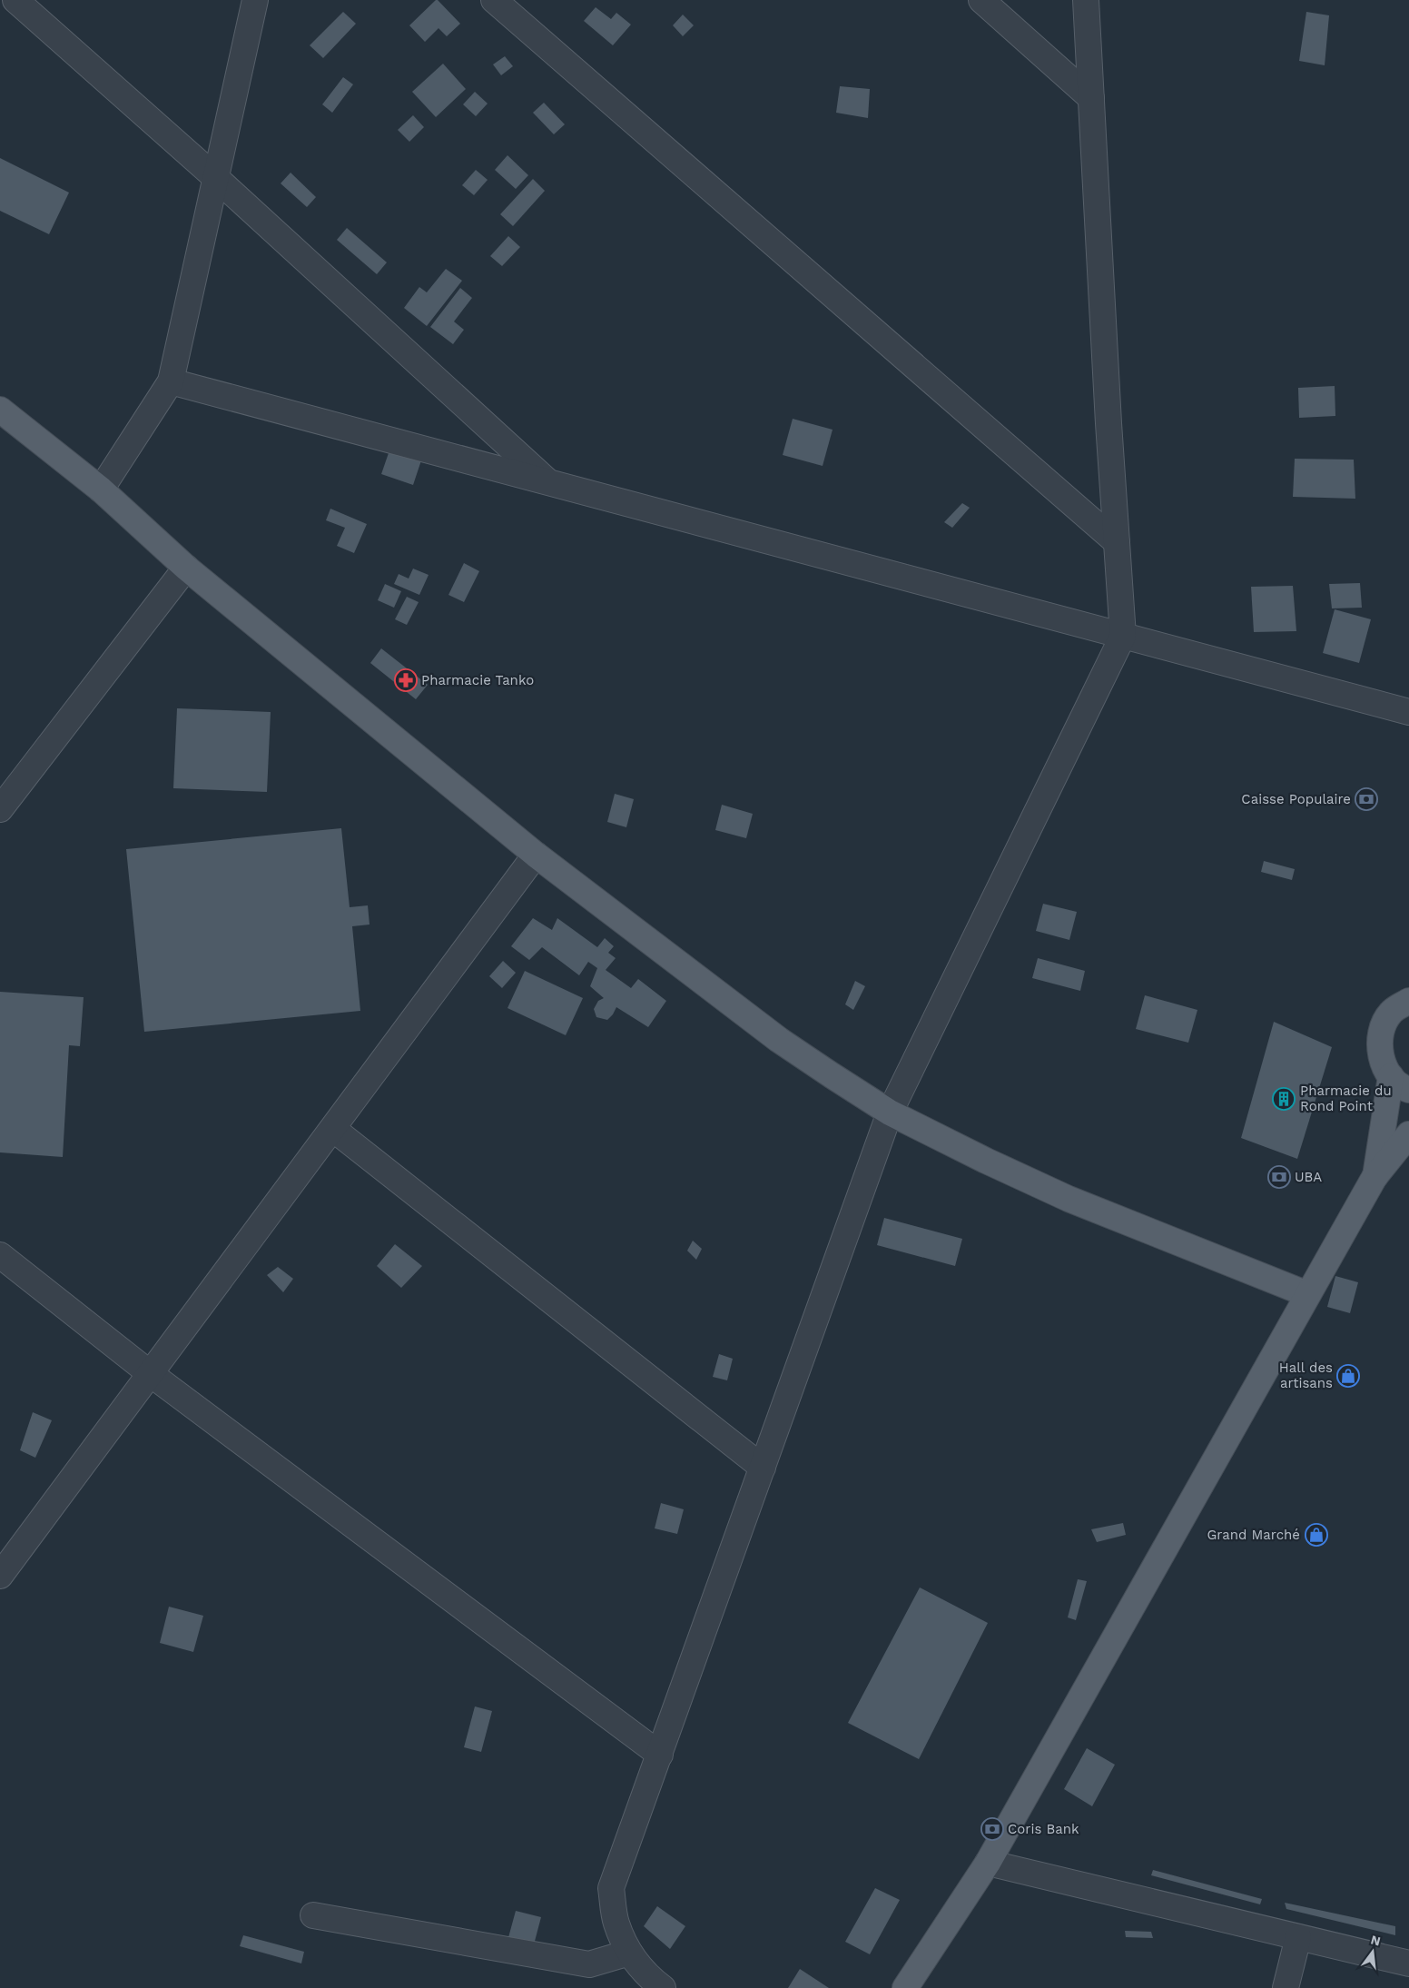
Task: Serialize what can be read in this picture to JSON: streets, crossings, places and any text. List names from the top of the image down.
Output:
{
  "places": {
    "pharmacy": ["Pharmacie Tanko"],
    "bank": ["Caisse Populaire", "UBA", "Coris Bank"],
    "building": ["Pharmacie du Rond Point"],
    "shop": ["Hall des artisans", "Grand Marché"]
  },
  "north": "top"
}
